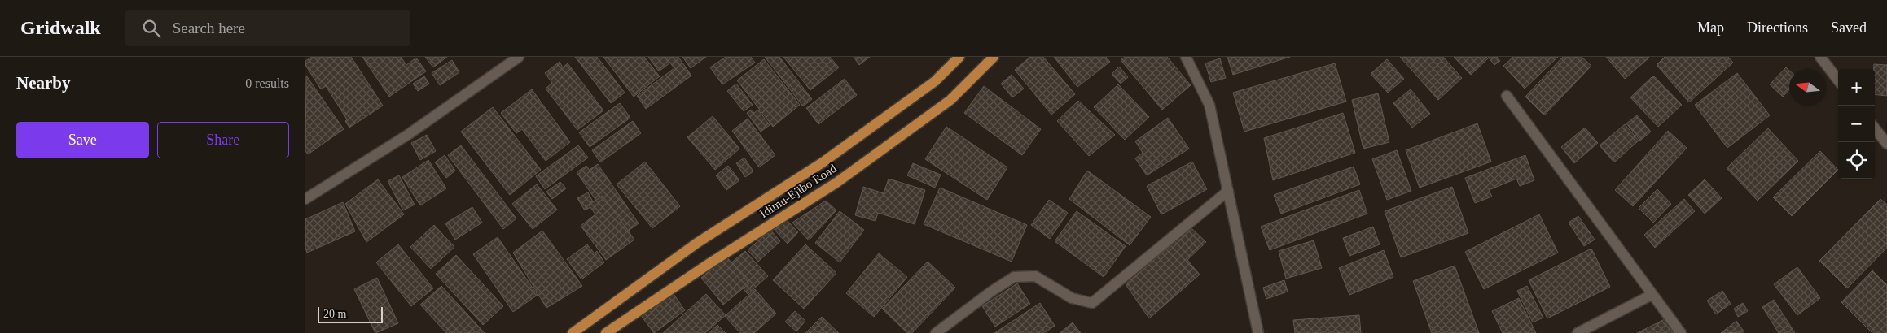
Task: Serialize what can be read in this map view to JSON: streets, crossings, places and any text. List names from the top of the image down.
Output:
{
  "streets": {
    "main road": ["Idimu-Ejibo Road"]
  },
  "scale_bar": "20 m",
  "north": "left",
  "page": {
    "header": "Gridwalk",
    "search": "Search here",
    "nav": ["Map", "Directions", "Saved"],
    "heading": ["Nearby", "0 results"],
    "map_buttons": ["+", "−"],
    "buttons": ["Save", "Share"],
    "scale": "20 m"
  }
}
